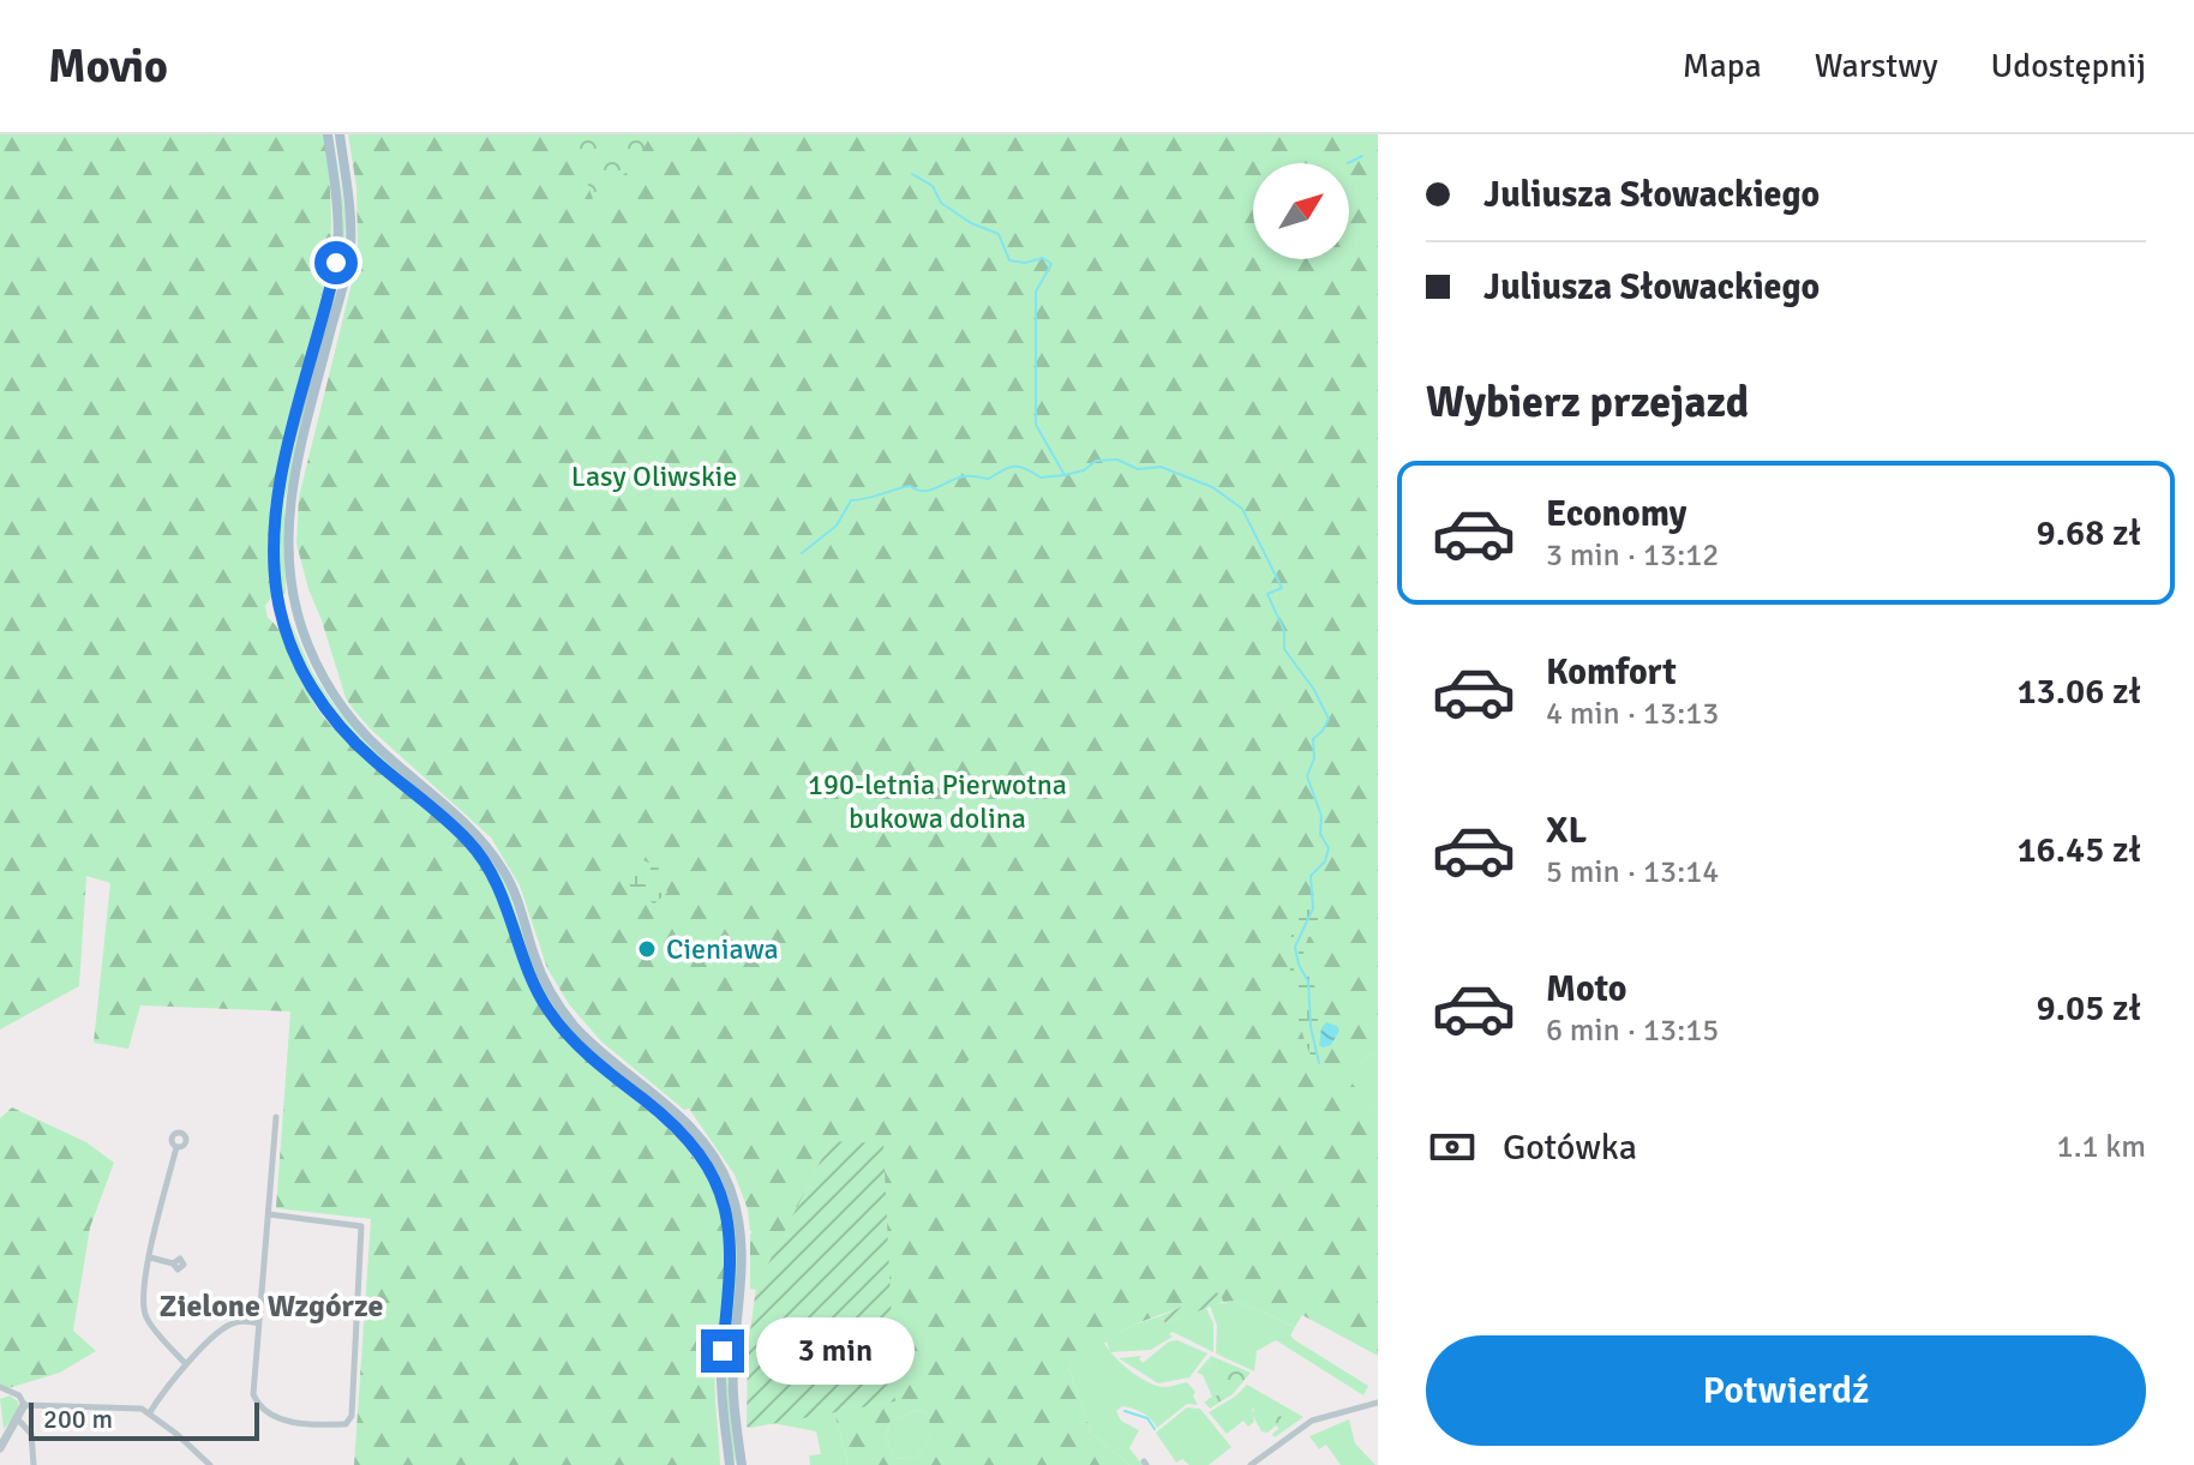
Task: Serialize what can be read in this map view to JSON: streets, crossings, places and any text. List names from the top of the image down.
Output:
{
  "districts": ["Zielone Wzgórze"],
  "parks": ["Lasy Oliwskie", "190-letnia Pierwotna bukowa dolina"],
  "places": ["Cieniawa"],
  "scale_bar": "200 m",
  "north": "top right",
  "page": {
    "header": "Movio",
    "nav": ["Mapa", "Warstwy", "Udostępnij"],
    "banner": ["Juliusza Słowackiego", "Juliusza Słowackiego"],
    "heading": "Wybierz przejazd",
    "list": [
      {
        "name": "Economy",
        "note": "3 min · 13:12",
        "value": "9.68 zł"
      },
      {
        "name": "Komfort",
        "note": "4 min · 13:13",
        "value": "13.06 zł"
      },
      {
        "name": "XL",
        "note": "5 min · 13:14",
        "value": "16.45 zł"
      },
      {
        "name": "Moto",
        "note": "6 min · 13:15",
        "value": "9.05 zł"
      }
    ],
    "pay": ["Gotówka", "1.1 km"],
    "buttons": "Potwierdź",
    "bubble": "3 min",
    "scale": "200 m"
  }
}
